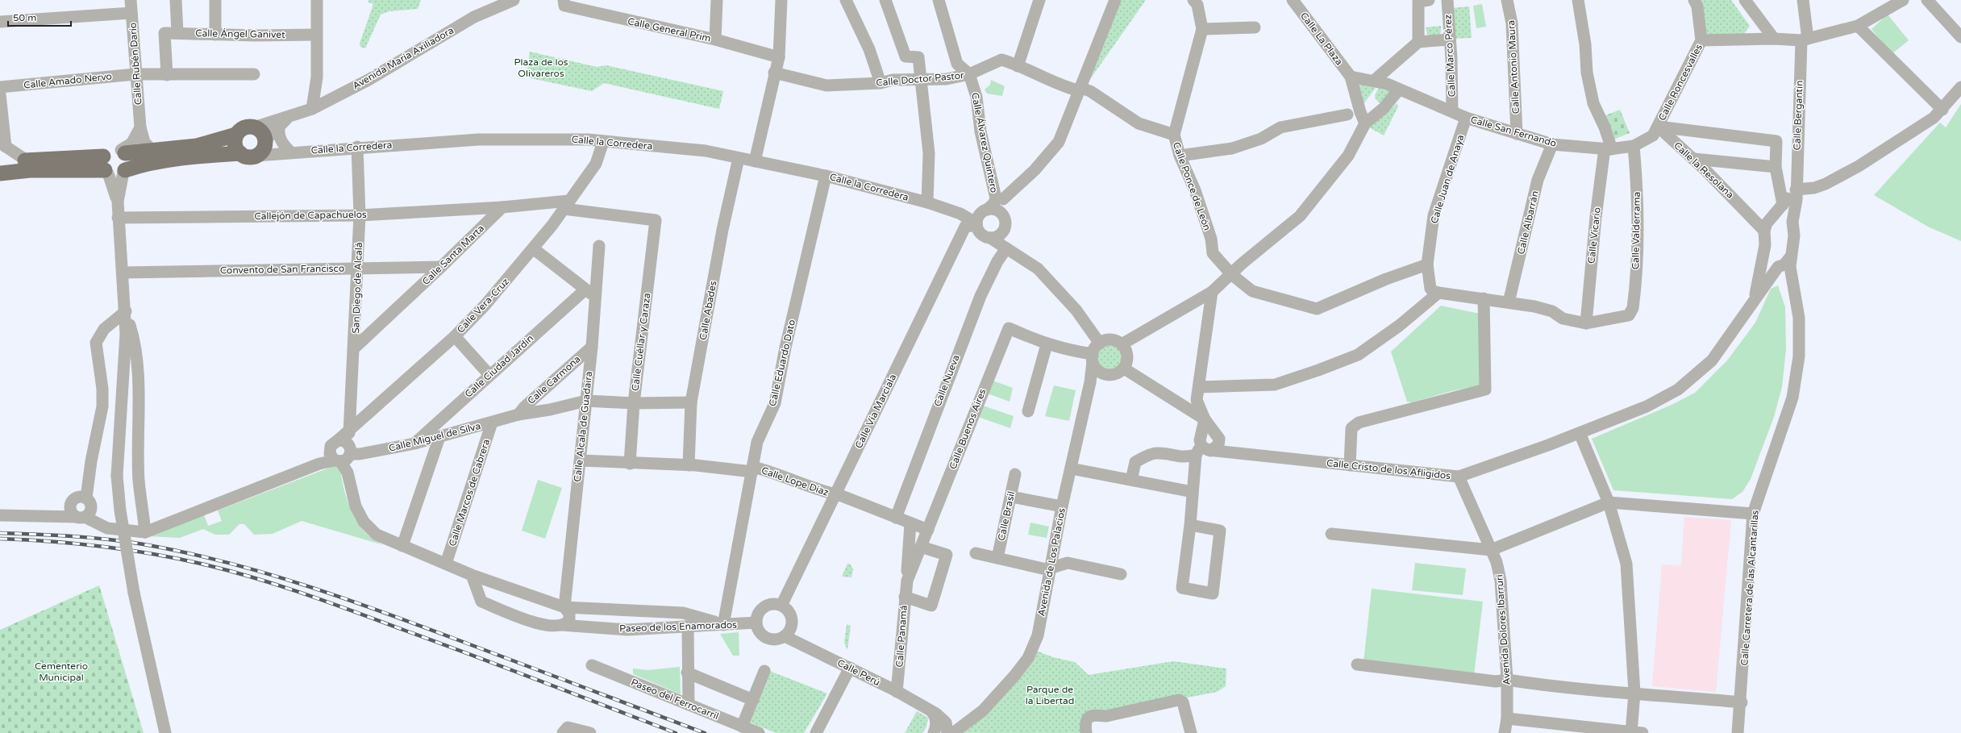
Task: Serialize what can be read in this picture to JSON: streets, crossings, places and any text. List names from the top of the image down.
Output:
{
  "streets": {
    "street": [
      "Calle General Prim",
      "Calle Ángel Ganivet",
      "Calle La Plaza",
      "Calle Marco Pérez",
      "Avenida María Axiliadora",
      "Calle Rubén Darío",
      "Calle Antonio Maura",
      "Calle Doctor Pastor",
      "Calle Amado Nervo",
      "Calle Roncesvalles",
      "Calle Bergantín",
      "Calle San Fernando",
      "Calle la Corredera",
      "Calle Álvarez Quintero",
      "Calle la Resolana",
      "Calle Juan de Anaya",
      "Calle Ponce de León",
      "Callejón de Capachuelos",
      "Calle Albarrán",
      "Calle Valderrama",
      "Calle Vicario",
      "Calle Santa Marta",
      "Convento de San Francisco",
      "San Diego de Alcalá",
      "Calle Vera-Cruz",
      "Calle Abades",
      "Calle Cuéllar y Caraza",
      "Calle Eduardo Dato",
      "Calle Ciudad Jardín",
      "Calle Carmona",
      "Calle Nueva",
      "Calle Vía Marciala",
      "Calle Alcala de Guadaira",
      "Calle Buenos Aires",
      "Calle Miguel de Silva",
      "Calle Cristo de los Afligidos",
      "Calle Lope Díaz",
      "Calle Marcos de Cabrera",
      "Calle Brasil",
      "Avenida de Los Palacios",
      "Calle Carretera de las Alcantarillas",
      "Paseo de los Enamorados",
      "Avenida Dolores Ibarruri",
      "Calle Panamá",
      "Calle Perú",
      "Paseo del Ferrocarril"
    ]
  },
  "crossings": [
    ["Calle Ángel Ganivet", "Calle Amado Nervo"],
    ["Calle La Plaza", "Calle San Fernando"],
    ["Calle Marco Pérez", "Calle San Fernando"],
    ["Calle Rubén Darío", "Calle Amado Nervo"],
    ["Calle Antonio Maura", "Calle San Fernando"],
    ["Calle Doctor Pastor", "Calle Álvarez Quintero"],
    ["Calle Doctor Pastor", "Calle Ponce de León"],
    ["Calle Roncesvalles", "Calle San Fernando"],
    ["Calle Roncesvalles", "Calle la Resolana"],
    ["Calle Roncesvalles", "Calle Valderrama"],
    ["Calle Bergantín", "Calle Cristo de los Afligidos"],
    ["Calle Bergantín", "Calle Carretera de las Alcantarillas"],
    ["Calle San Fernando", "Calle Juan de Anaya"],
    ["Calle San Fernando", "Calle Albarrán"],
    ["Calle San Fernando", "Calle Valderrama"],
    ["Calle San Fernando", "Calle Vicario"],
    ["Calle la Corredera", "Calle Álvarez Quintero"],
    ["Calle la Corredera", "San Diego de Alcalá"],
    ["Calle la Corredera", "Calle Vera-Cruz"],
    ["Calle la Corredera", "Calle Abades"],
    ["Calle la Corredera", "Calle Eduardo Dato"],
    ["Calle la Corredera", "Calle Vía Marciala"],
    ["Calle Álvarez Quintero", "Calle Vía Marciala"],
    ["Calle Juan de Anaya", "Calle Ponce de León"],
    ["Callejón de Capachuelos", "Calle Santa Marta"],
    ["Callejón de Capachuelos", "San Diego de Alcalá"],
    ["Calle Valderrama", "Calle Vicario"],
    ["Calle Santa Marta", "Convento de San Francisco"],
    ["Calle Santa Marta", "San Diego de Alcalá"],
    ["Convento de San Francisco", "San Diego de Alcalá"],
    ["San Diego de Alcalá", "Calle Vera-Cruz"],
    ["San Diego de Alcalá", "Calle Miguel de Silva"],
    ["San Diego de Alcalá", "Calle Marcos de Cabrera"],
    ["San Diego de Alcalá", "Paseo de los Enamorados"],
    ["Calle Vera-Cruz", "Calle Cuéllar y Caraza"],
    ["Calle Abades", "Calle Miguel de Silva"],
    ["Calle Abades", "Calle Lope Díaz"],
    ["Calle Cuéllar y Caraza", "Calle Miguel de Silva"],
    ["Calle Cuéllar y Caraza", "Calle Lope Díaz"],
    ["Calle Eduardo Dato", "Calle Lope Díaz"],
    ["Calle Eduardo Dato", "Paseo de los Enamorados"],
    ["Calle Ciudad Jardín", "Calle Alcala de Guadaira"],
    ["Calle Ciudad Jardín", "Calle Miguel de Silva"],
    ["Calle Carmona", "Calle Alcala de Guadaira"],
    ["Calle Carmona", "Calle Miguel de Silva"],
    ["Calle Nueva", "Calle Lope Díaz"],
    ["Calle Vía Marciala", "Calle Lope Díaz"],
    ["Calle Vía Marciala", "Paseo de los Enamorados"],
    ["Calle Vía Marciala", "Calle Perú"],
    ["Calle Alcala de Guadaira", "Calle Miguel de Silva"],
    ["Calle Alcala de Guadaira", "Calle Lope Díaz"],
    ["Calle Alcala de Guadaira", "Paseo de los Enamorados"],
    ["Calle Buenos Aires", "Calle Lope Díaz"],
    ["Calle Buenos Aires", "Calle Panamá"],
    ["Calle Miguel de Silva", "Calle Marcos de Cabrera"],
    ["Calle Cristo de los Afligidos", "Calle Carretera de las Alcantarillas"],
    ["Calle Cristo de los Afligidos", "Avenida Dolores Ibarruri"],
    ["Calle Lope Díaz", "Calle Panamá"],
    ["Calle Marcos de Cabrera", "Paseo de los Enamorados"],
    ["Paseo de los Enamorados", "Calle Perú"],
    ["Calle Panamá", "Calle Perú"]
  ],
  "parks": ["Plaza de los Olivareros", "Cementerio Municipal", "Parque de la Libertad"],
  "scale_bar": "50 m"
}
